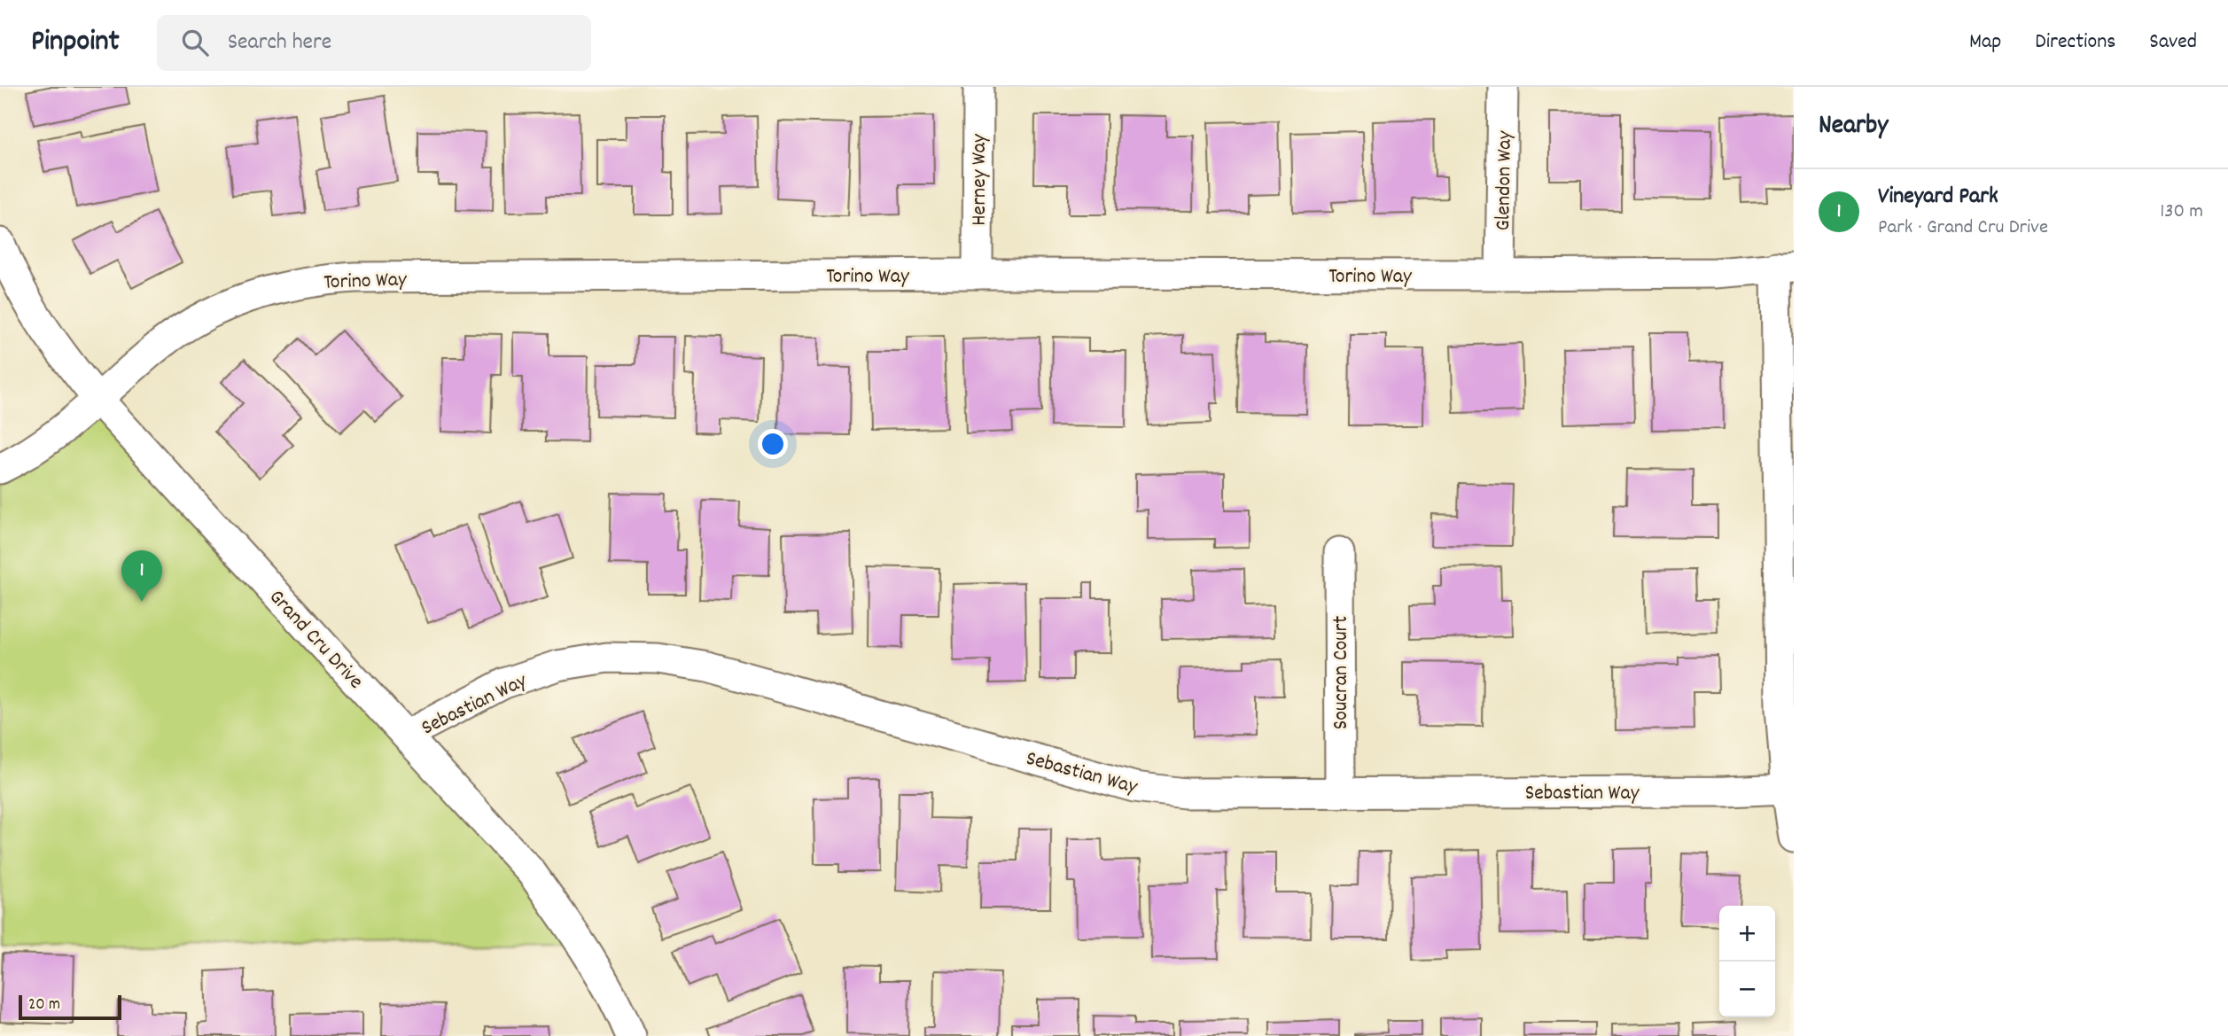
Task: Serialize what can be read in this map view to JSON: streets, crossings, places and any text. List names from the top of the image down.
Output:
{
  "streets": {
    "street": [
      "Herney Way",
      "Glendon Way",
      "Torino Way",
      "Grand Cru Drive",
      "Soucran Court",
      "Sebastian Way"
    ]
  },
  "crossings": [
    ["Herney Way", "Torino Way"],
    ["Glendon Way", "Torino Way"],
    ["Torino Way", "Grand Cru Drive"],
    ["Grand Cru Drive", "Sebastian Way"],
    ["Soucran Court", "Sebastian Way"]
  ],
  "scale_bar": "20 m",
  "page": {
    "header": "Pinpoint",
    "search": "Search here",
    "nav": ["Map", "Directions", "Saved"],
    "heading": "Nearby",
    "list": [
      {
        "mark": "1",
        "name": "Vineyard Park",
        "note": "Park · Grand Cru Drive",
        "value": "130 m"
      }
    ],
    "pins": "1",
    "map_buttons": ["+", "−"],
    "scale": "20 m"
  }
}
